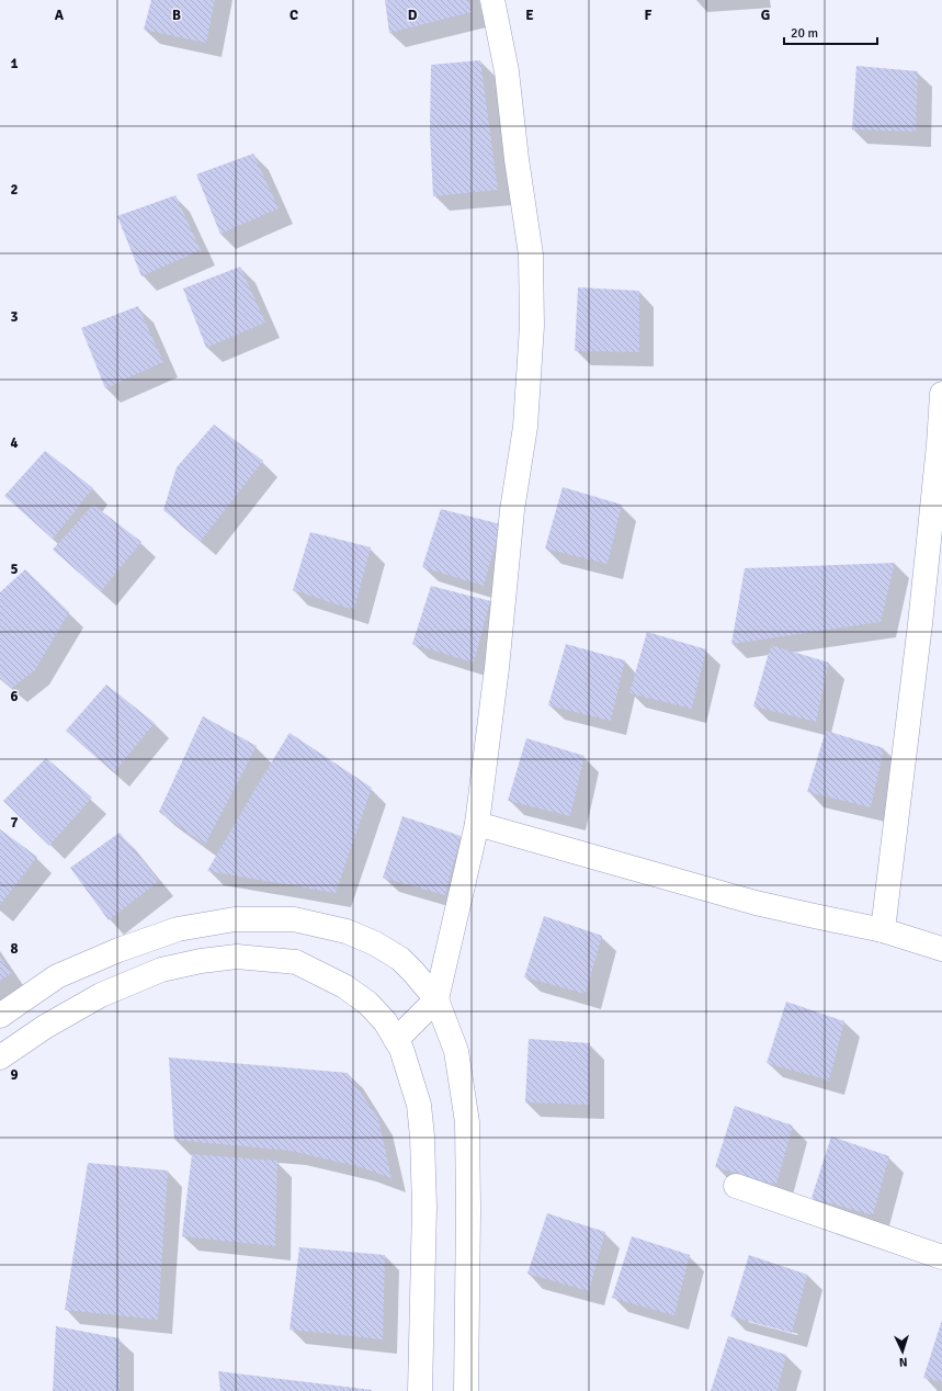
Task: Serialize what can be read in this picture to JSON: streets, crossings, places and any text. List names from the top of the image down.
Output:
{
  "scale_bar": "20 m",
  "north": "bottom",
  "grid": {
    "columns": [
      "A",
      "B",
      "C",
      "D",
      "E",
      "F",
      "G"
    ],
    "rows": [
      "1",
      "2",
      "3",
      "4",
      "5",
      "6",
      "7",
      "8",
      "9"
    ]
  }
}
